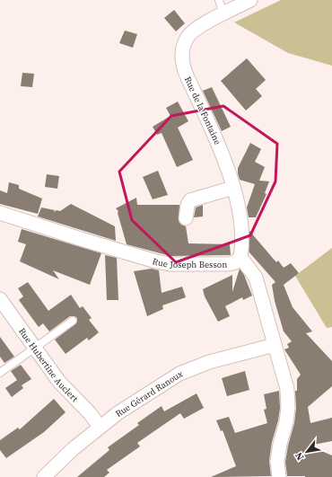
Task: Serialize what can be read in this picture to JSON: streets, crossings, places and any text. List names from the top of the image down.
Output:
{
  "streets": {
    "street": [
      "Rue de la Fontaine",
      "Rue Joseph Besson",
      "Rue Hubertine Auclert",
      "Rue Gérard Ranoux"
    ]
  },
  "crossings": [
    ["Rue de la Fontaine", "Rue Joseph Besson"],
    ["Rue Joseph Besson", "Rue Gérard Ranoux"],
    ["Rue Hubertine Auclert", "Rue Gérard Ranoux"]
  ],
  "north": "bottom left"
}
